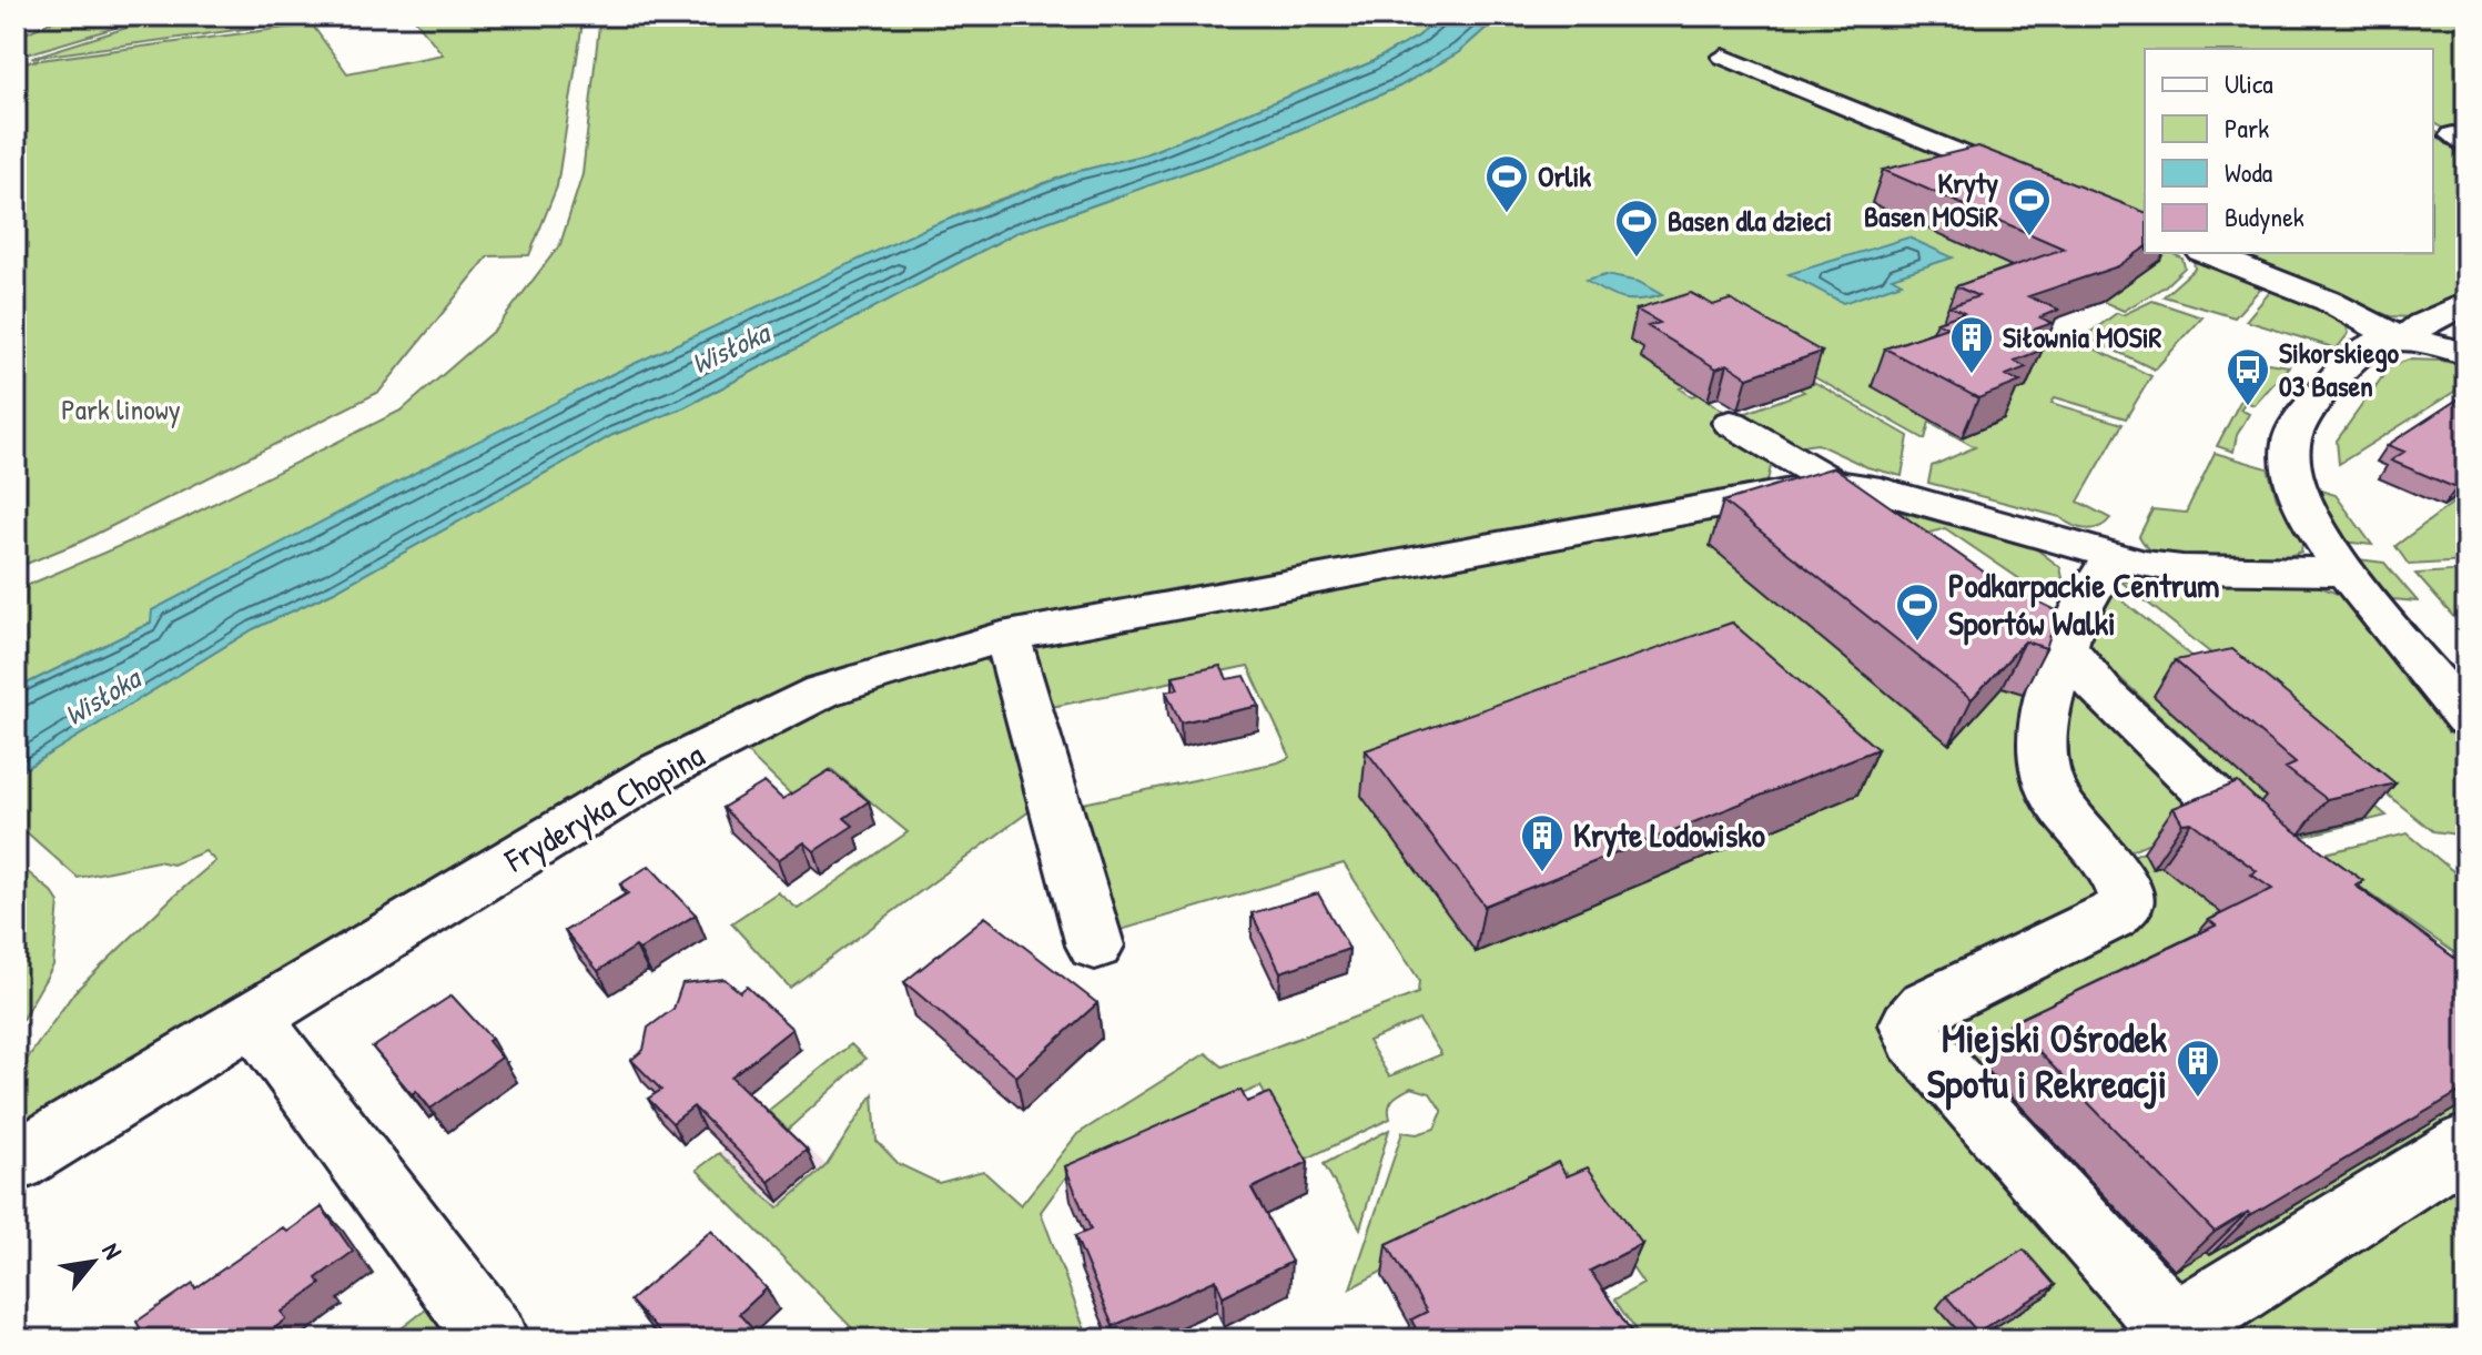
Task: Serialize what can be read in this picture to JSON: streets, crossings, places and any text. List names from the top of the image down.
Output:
{
  "streets": {
    "street": ["Fryderyka Chopina"]
  },
  "water": ["Wisłoka"],
  "parks": ["Park linowy"],
  "places": {
    "sports": [
      "Orlik",
      "Kryty Basen MOSiR",
      "Basen dla dzieci",
      "Podkarpackie Centrum Sportów Walki"
    ],
    "building": ["Siłownia MOSiR", "Kryte Lodowisko", "Miejski Ośrodek Spotu i Rekreacji"],
    "bus stop": ["Sikorskiego 03 Basen"]
  },
  "legend": [
    "Ulica",
    "Park",
    "Woda",
    "Budynek"
  ],
  "north": "top right"
}
